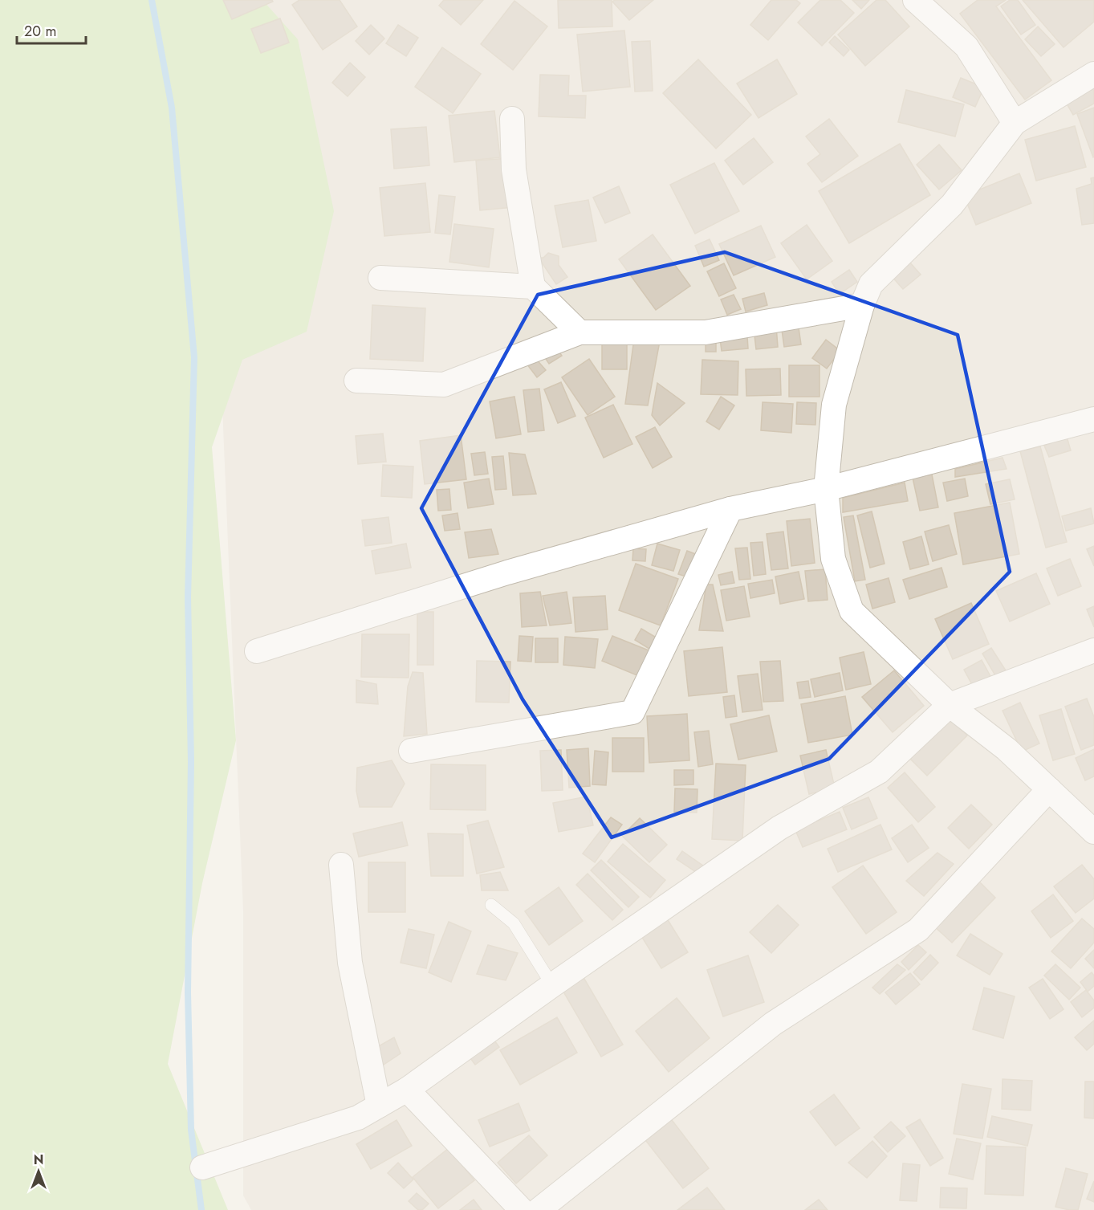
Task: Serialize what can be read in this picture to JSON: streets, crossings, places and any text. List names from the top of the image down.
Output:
{
  "scale_bar": "20 m",
  "north": "top"
}
